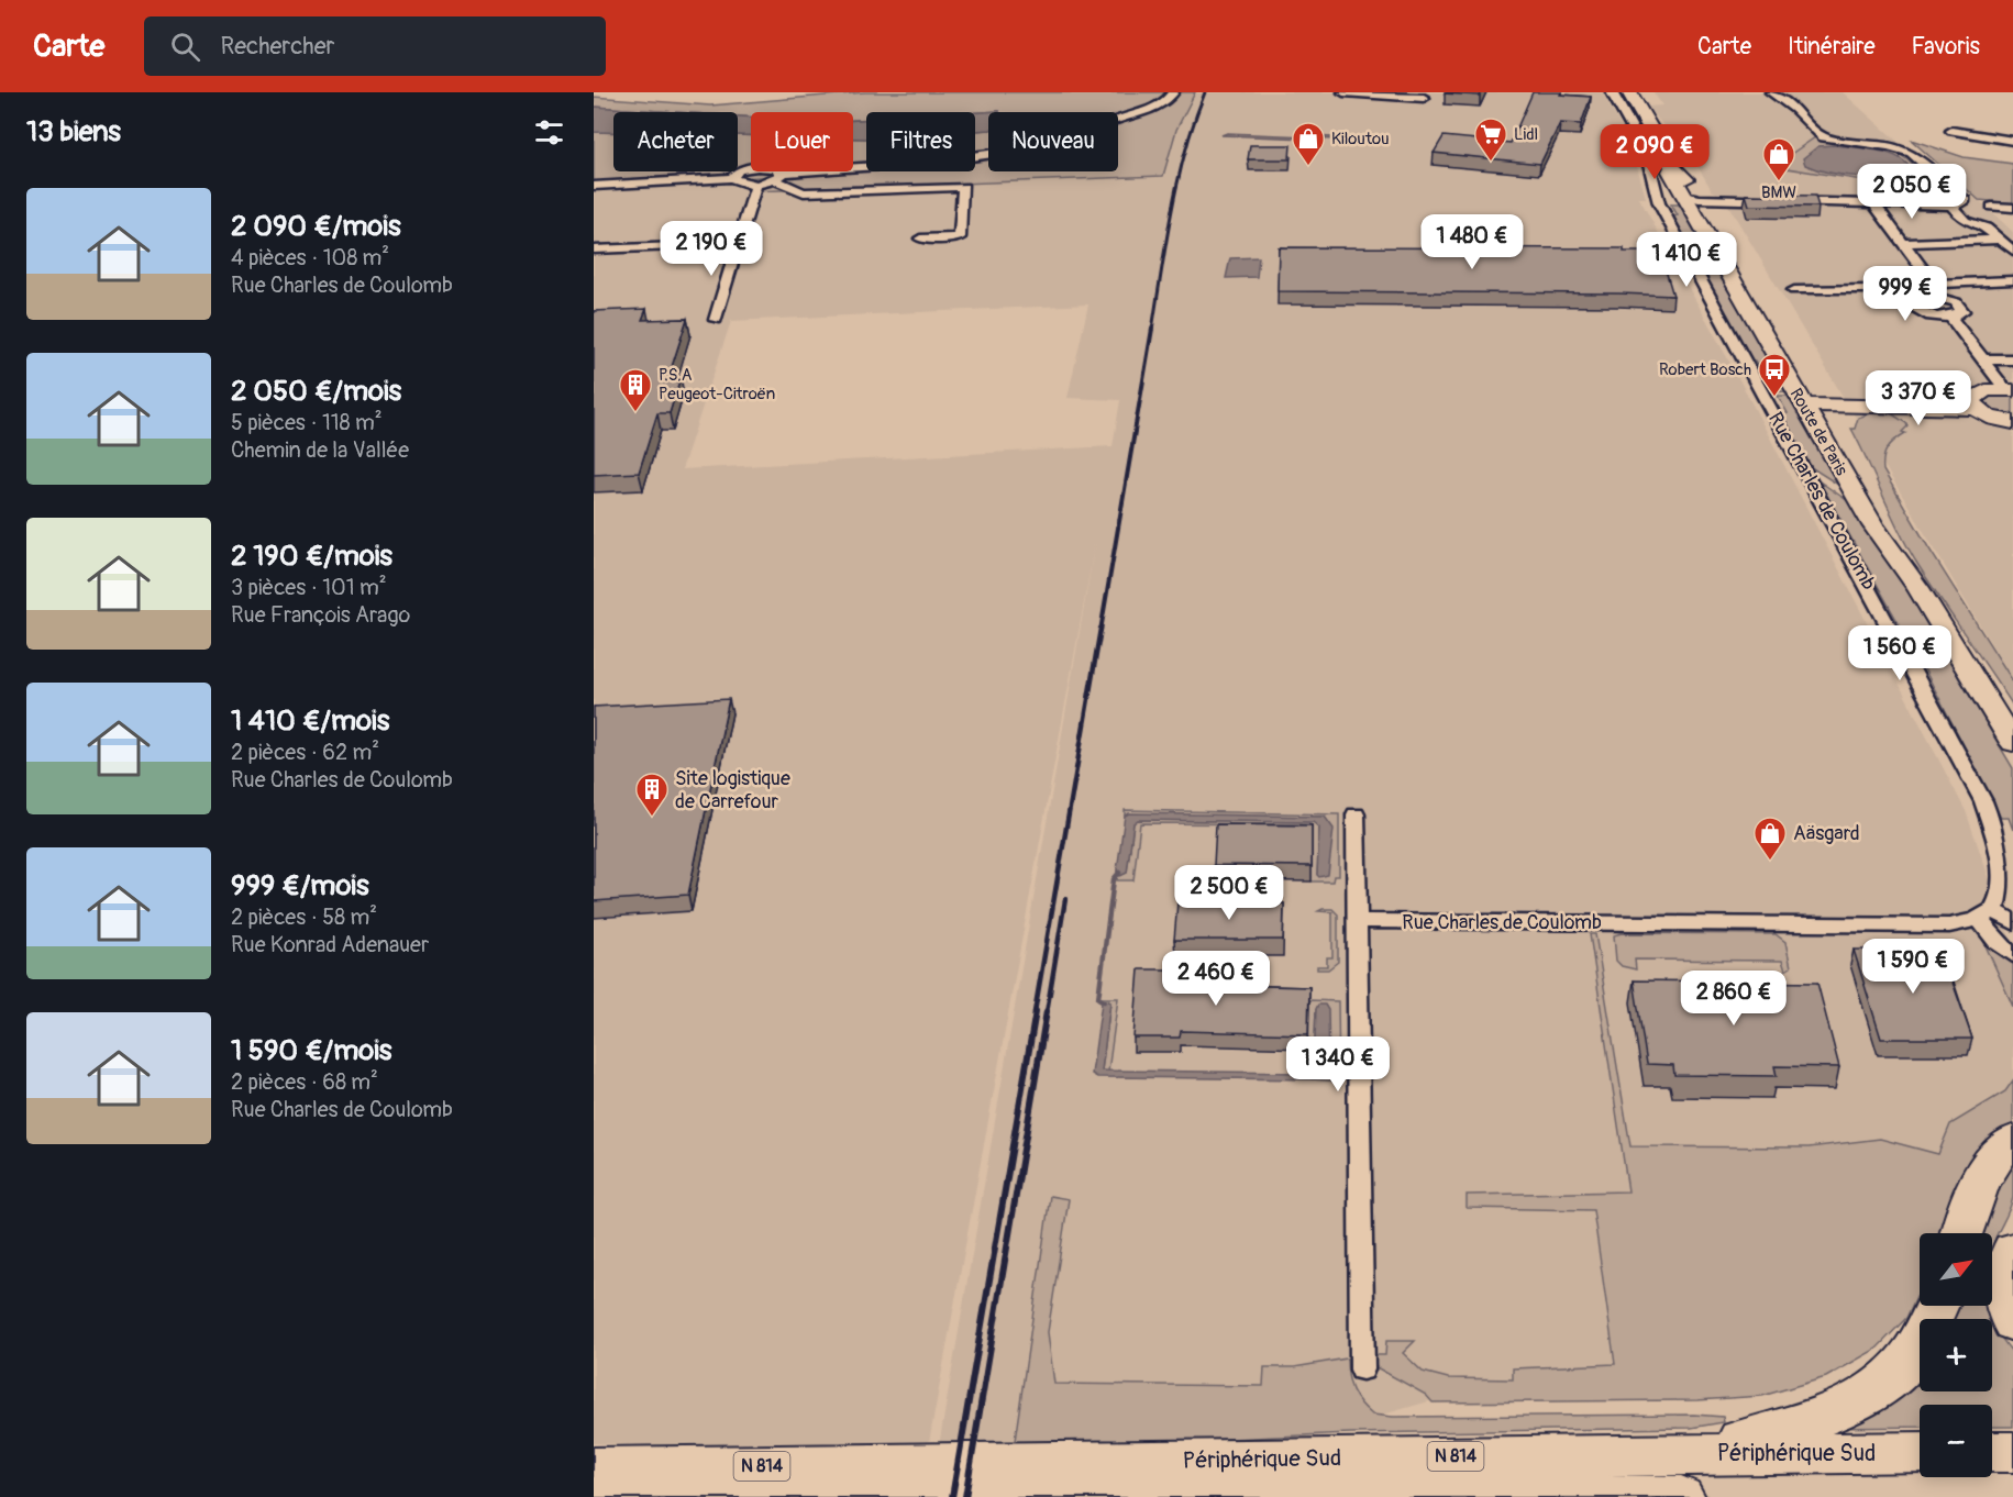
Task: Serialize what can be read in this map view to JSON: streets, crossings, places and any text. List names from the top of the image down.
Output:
{
  "streets": {
    "highway": ["Périphérique Sud", "N 814"],
    "main road": ["Route de Paris"],
    "street": ["Rue Charles de Coulomb"]
  },
  "crossings": [
    ["Périphérique Sud", "N 814"]
  ],
  "places": {
    "supermarket": ["Lidl"],
    "shop": ["Kiloutou", "BMW", "Aäsgard"],
    "bus stop": ["Robert Bosch"],
    "building": ["P.S.A Peugeot-Citroën", "Site logistique de Carrefour"]
  },
  "north": "top right",
  "page": {
    "header": "Carte",
    "search": "Rechercher",
    "nav": ["Carte", "Itinéraire", "Favoris"],
    "heading": "13 biens",
    "chip": [
      "Acheter",
      "Louer",
      "Filtres",
      "Nouveau"
    ],
    "price": [
      "2 090 €",
      "2 050 €",
      "1 480 €",
      "2 190 €",
      "1 410 €",
      "999 €",
      "3 370 €",
      "1 560 €",
      "2 500 €",
      "1 590 €",
      "2 460 €",
      "2 860 €",
      "1 340 €"
    ],
    "list": [
      {
        "name": "2 090 €/mois",
        "note": "4 pièces · 108 m² · Rue Charles de Coulomb"
      },
      {
        "name": "2 050 €/mois",
        "note": "5 pièces · 118 m² · Chemin de la Vallée"
      },
      {
        "name": "2 190 €/mois",
        "note": "3 pièces · 101 m² · Rue François Arago"
      },
      {
        "name": "1 410 €/mois",
        "note": "2 pièces · 62 m² · Rue Charles de Coulomb"
      },
      {
        "name": "999 €/mois",
        "note": "2 pièces · 58 m² · Rue Konrad Adenauer"
      },
      {
        "name": "1 590 €/mois",
        "note": "2 pièces · 68 m² · Rue Charles de Coulomb"
      }
    ],
    "map_buttons": ["+", "−"]
  }
}
